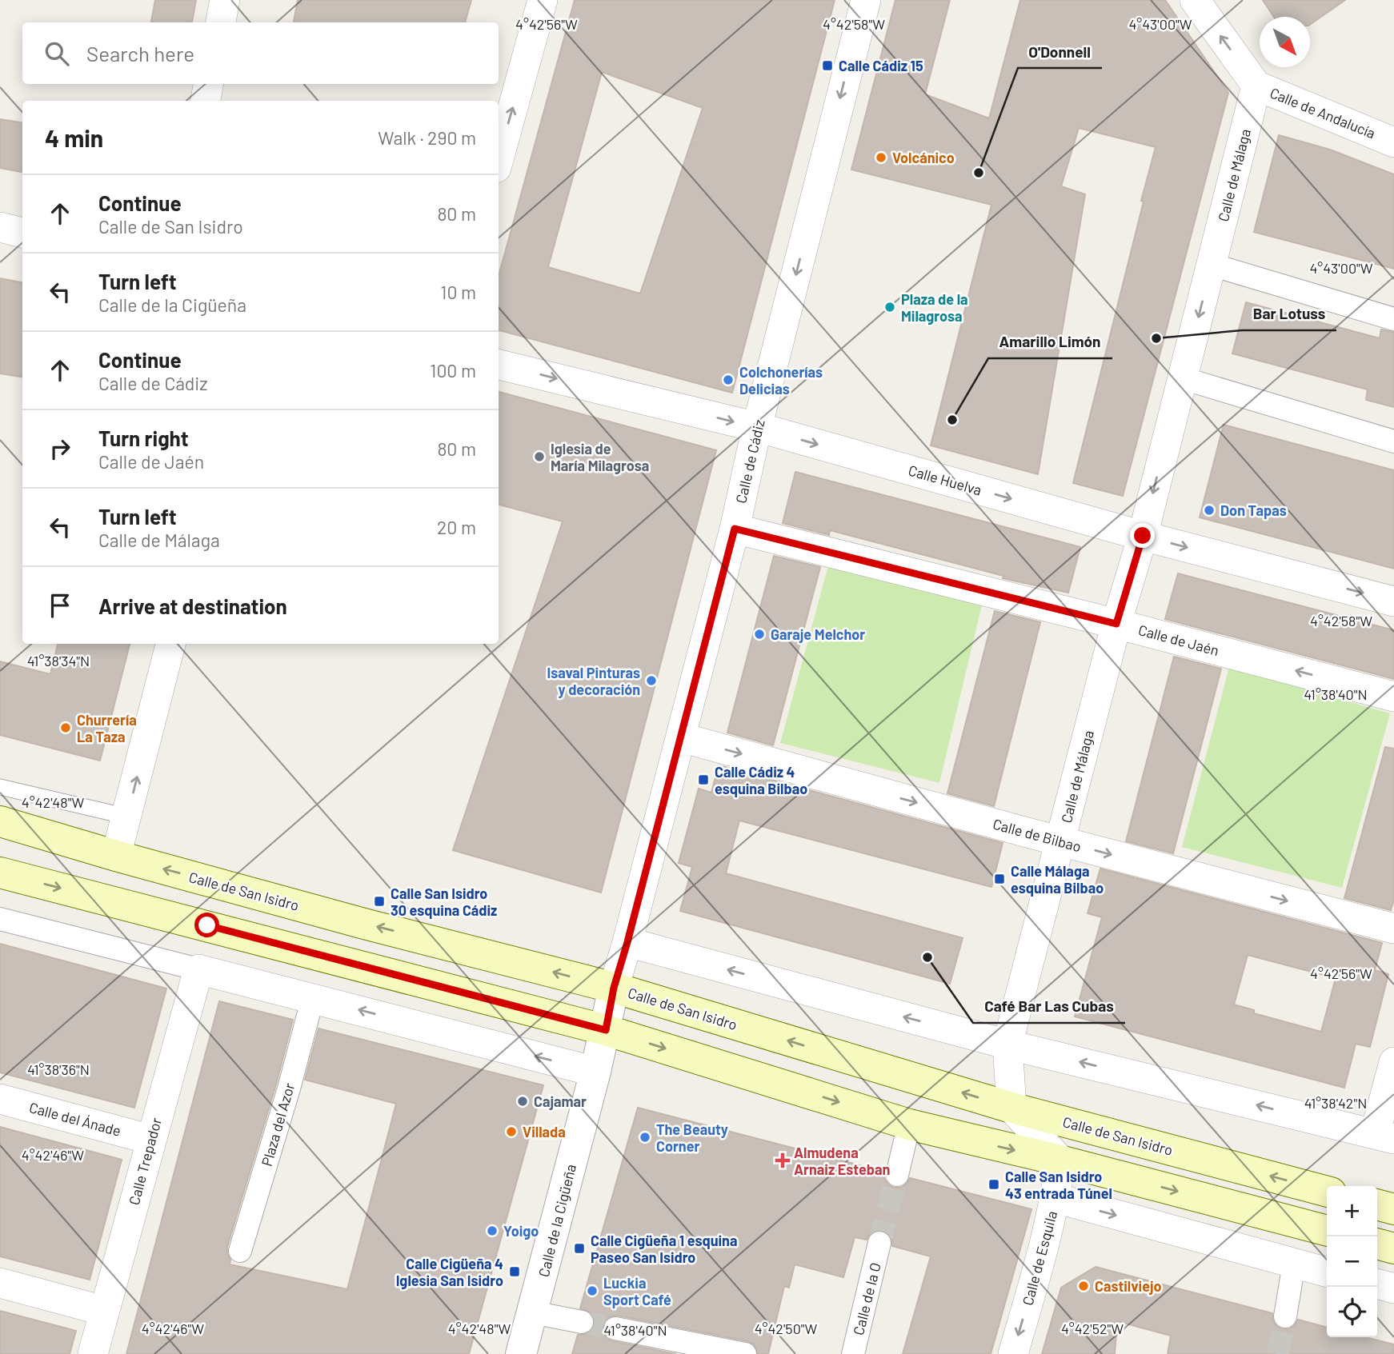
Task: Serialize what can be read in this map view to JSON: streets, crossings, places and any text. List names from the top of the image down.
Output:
{
  "streets": {
    "main road": ["Calle de San Isidro"],
    "street": [
      "Calle de Andalucía",
      "Calle de Málaga",
      "Calle de Cádiz",
      "Calle Huelva",
      "Calle de Jaén",
      "Calle de Bilbao",
      "Calle del Ánade",
      "Plaza del Azor",
      "Calle Trepador",
      "Calle de la Cigüeña",
      "Calle de Esquila",
      "Calle de la O"
    ]
  },
  "crossings": [
    ["Calle de Andalucía", "Calle de Málaga"],
    ["Calle de Málaga", "Calle Huelva"],
    ["Calle de Málaga", "Calle de Jaén"],
    ["Calle de Málaga", "Calle de Bilbao"],
    ["Calle de Málaga", "Calle de San Isidro"],
    ["Calle de Cádiz", "Calle Huelva"],
    ["Calle de Cádiz", "Calle de Jaén"],
    ["Calle de Cádiz", "Calle de Bilbao"],
    ["Calle de Cádiz", "Calle de San Isidro"],
    ["Calle de Cádiz", "Calle de la Cigüeña"],
    ["Calle de San Isidro", "Calle de la Cigüeña"],
    ["Calle del Ánade", "Calle Trepador"]
  ],
  "one_way": ["Calle de Andalucía", "Calle de Cádiz", "Calle Huelva"],
  "places": {
    "transit": [
      "Calle Cádiz 15",
      "Calle Cádiz 4 esquina Bilbao",
      "Calle Málaga esquina Bilbao",
      "Calle San Isidro 30 esquina Cádiz",
      "Calle San Isidro 43 entrada Túnel",
      "Calle Cigüeña 1 esquina Paseo San Isidro",
      "Calle Cigüeña 4 Iglesia San Isidro"
    ],
    "other": [
      "Volcánico",
      "O'Donnell",
      "Plaza de la Milagrosa",
      "Bar Lotuss",
      "Colchonerías Delicias",
      "Amarillo Limón",
      "Iglesia de María Milagrosa",
      "Don Tapas",
      "Garaje Melchor",
      "Isaval Pinturas y decoración",
      "Churrería La Taza",
      "Café Bar Las Cubas",
      "Cajamar",
      "Villada",
      "The Beauty Corner",
      "Yoigo",
      "Castilviejo",
      "Luckia Sport Café"
    ],
    "health": ["Almudena Arnaiz Esteban"]
  },
  "north": "bottom right",
  "page": {
    "search": "Search here",
    "heading": ["4 min", "Walk · 290 m"],
    "list": [
      ["Continue", "Calle de San Isidro", "80 m"],
      ["Turn left", "Calle de la Cigüeña", "10 m"],
      ["Continue", "Calle de Cádiz", "100 m"],
      ["Turn right", "Calle de Jaén", "80 m"],
      ["Turn left", "Calle de Málaga", "20 m"],
      "Arrive at destination"
    ],
    "map_buttons": ["+", "−"]
  },
  "coordinates": [
    "4°42'56\"W",
    "4°42'58\"W",
    "4°43'00\"W",
    "41°38'34\"N",
    "41°38'40\"N",
    "4°42'48\"W",
    "41°38'36\"N",
    "41°38'42\"N",
    "4°42'46\"W",
    "4°42'50\"W",
    "4°42'52\"W"
  ]
}
